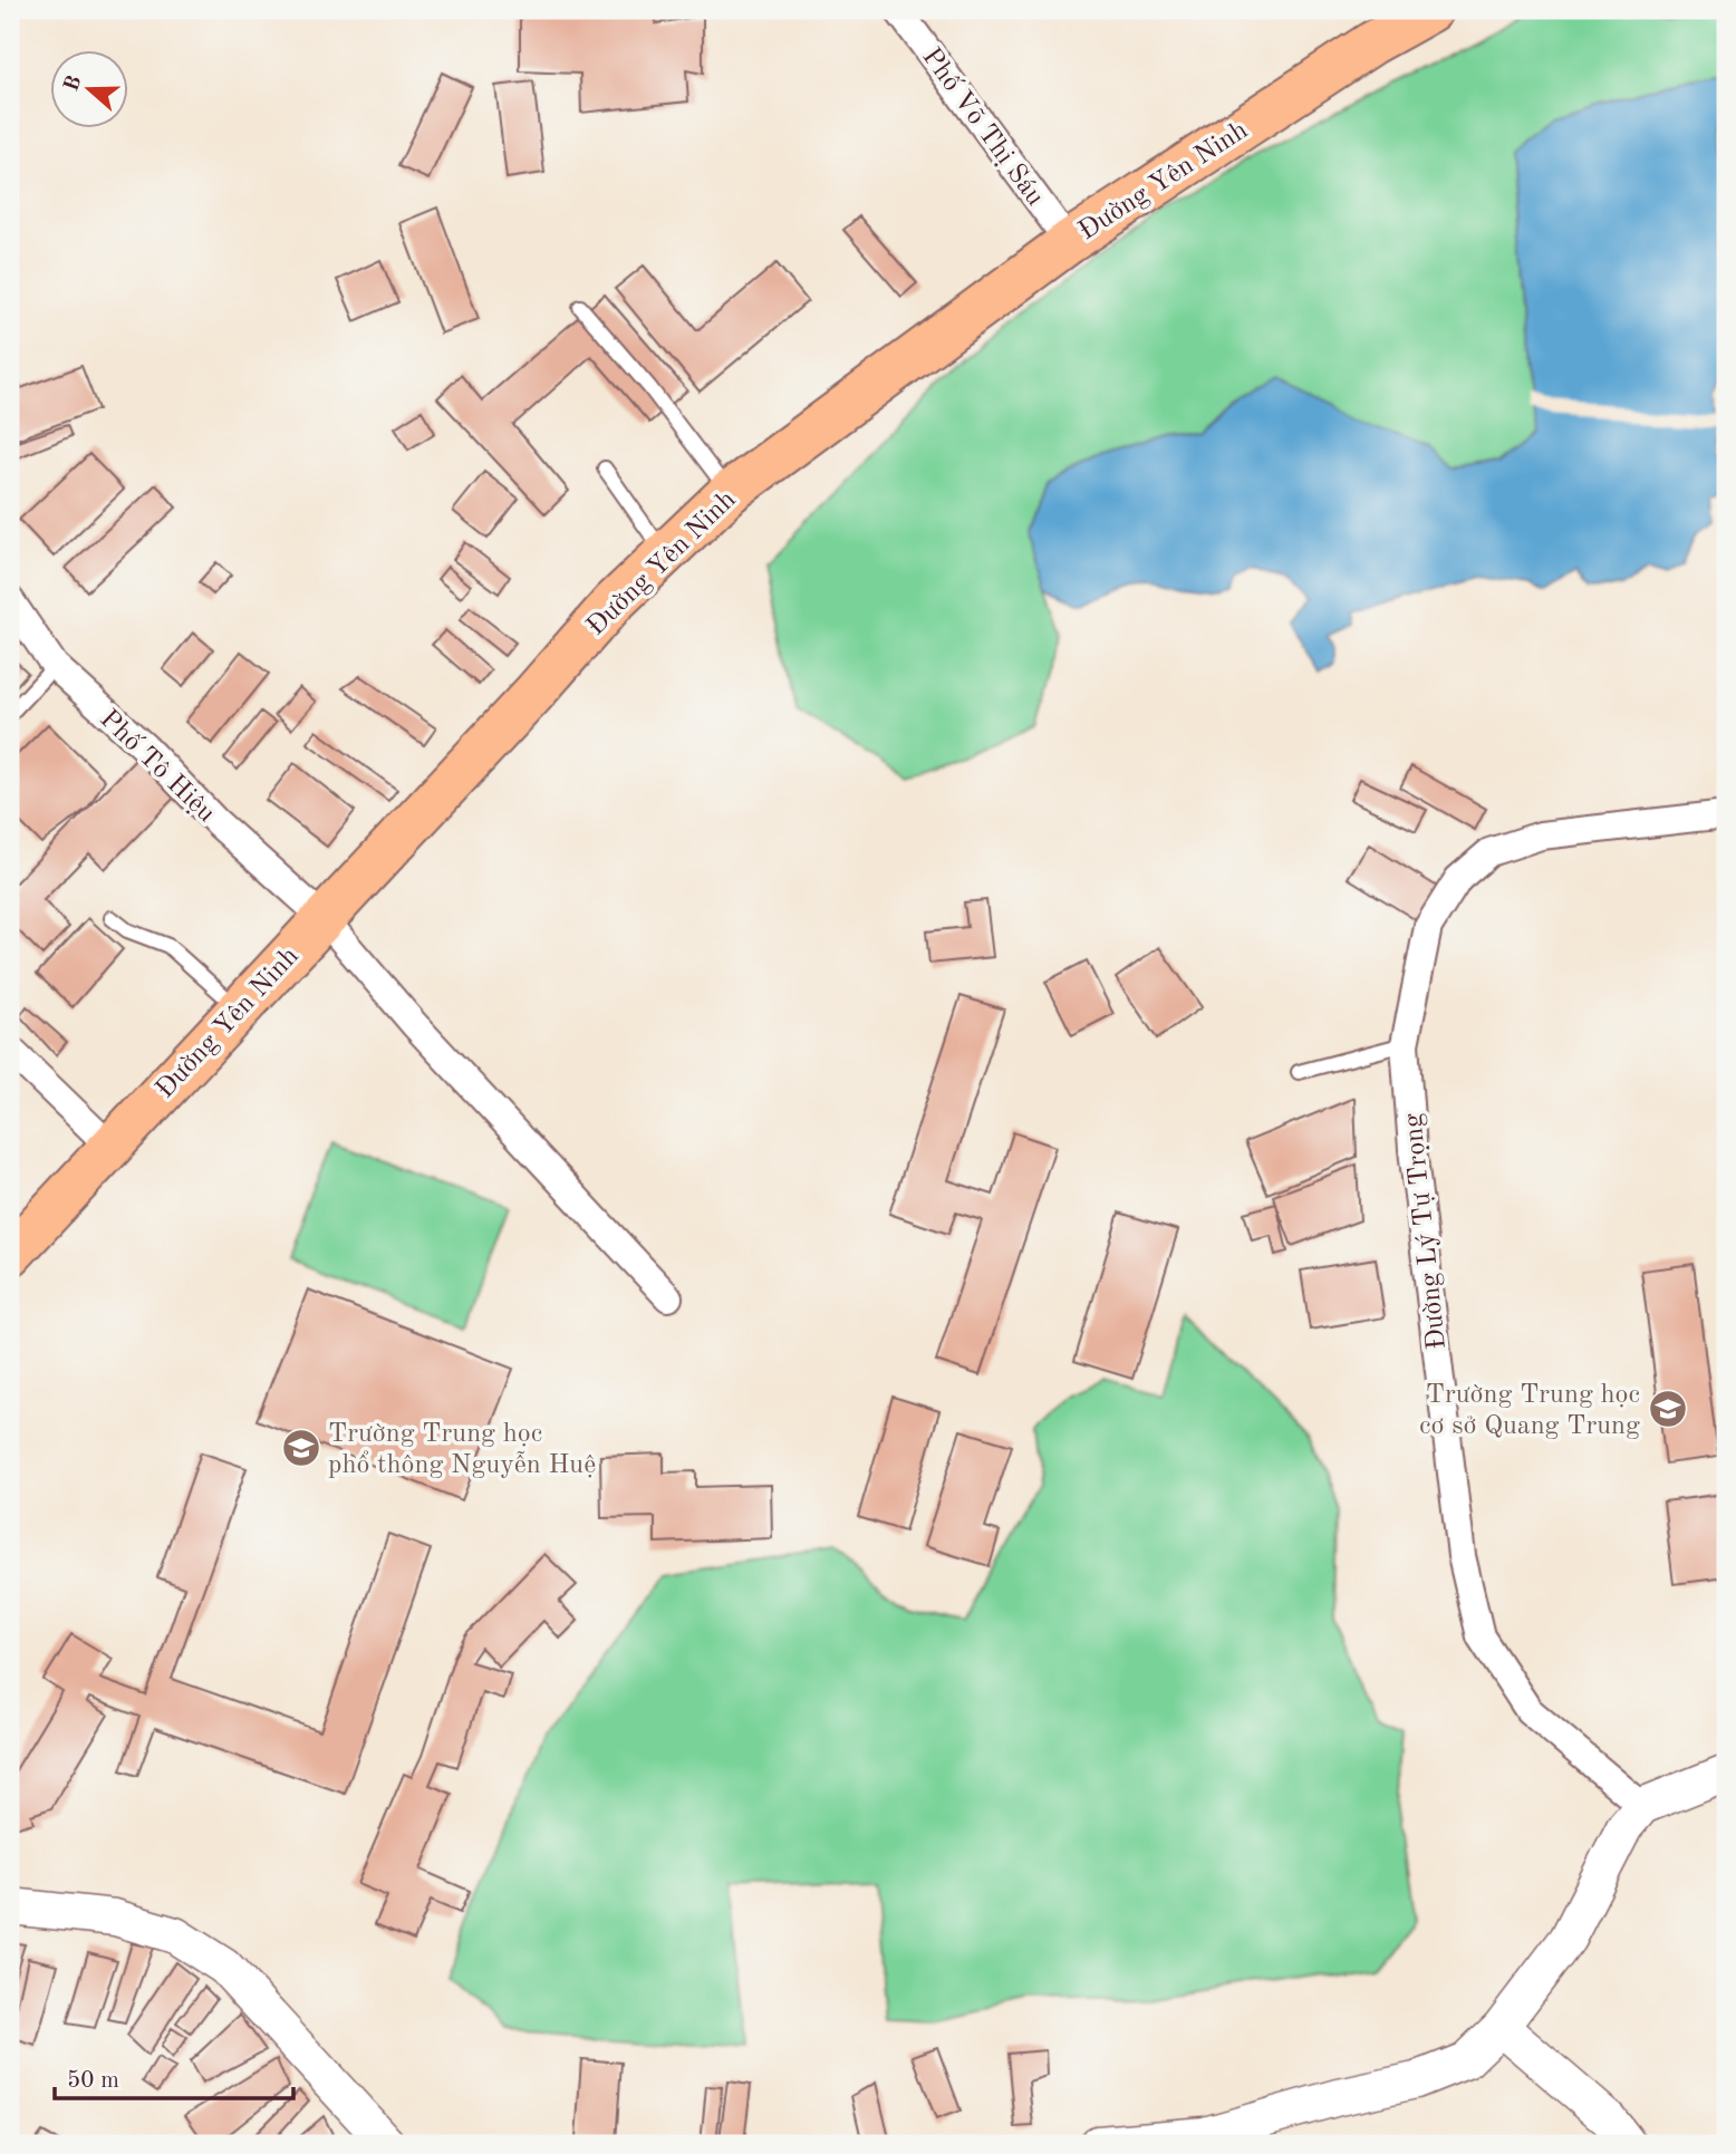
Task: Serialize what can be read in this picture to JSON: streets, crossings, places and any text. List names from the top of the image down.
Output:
{
  "streets": {
    "main road": ["Đường Yên Ninh"],
    "street": ["Phố Võ Thị Sáu", "Phố Tô Hiệu", "Đường Lý Tự Trọng"]
  },
  "crossings": [
    ["Phố Võ Thị Sáu", "Đường Yên Ninh"],
    ["Đường Yên Ninh", "Phố Tô Hiệu"]
  ],
  "places": {
    "school or university": ["Trường Trung học cơ sở Quang Trung", "Trường Trung học phổ thông Nguyễn Huệ"]
  },
  "scale_bar": "50 m",
  "north": "left"
}
